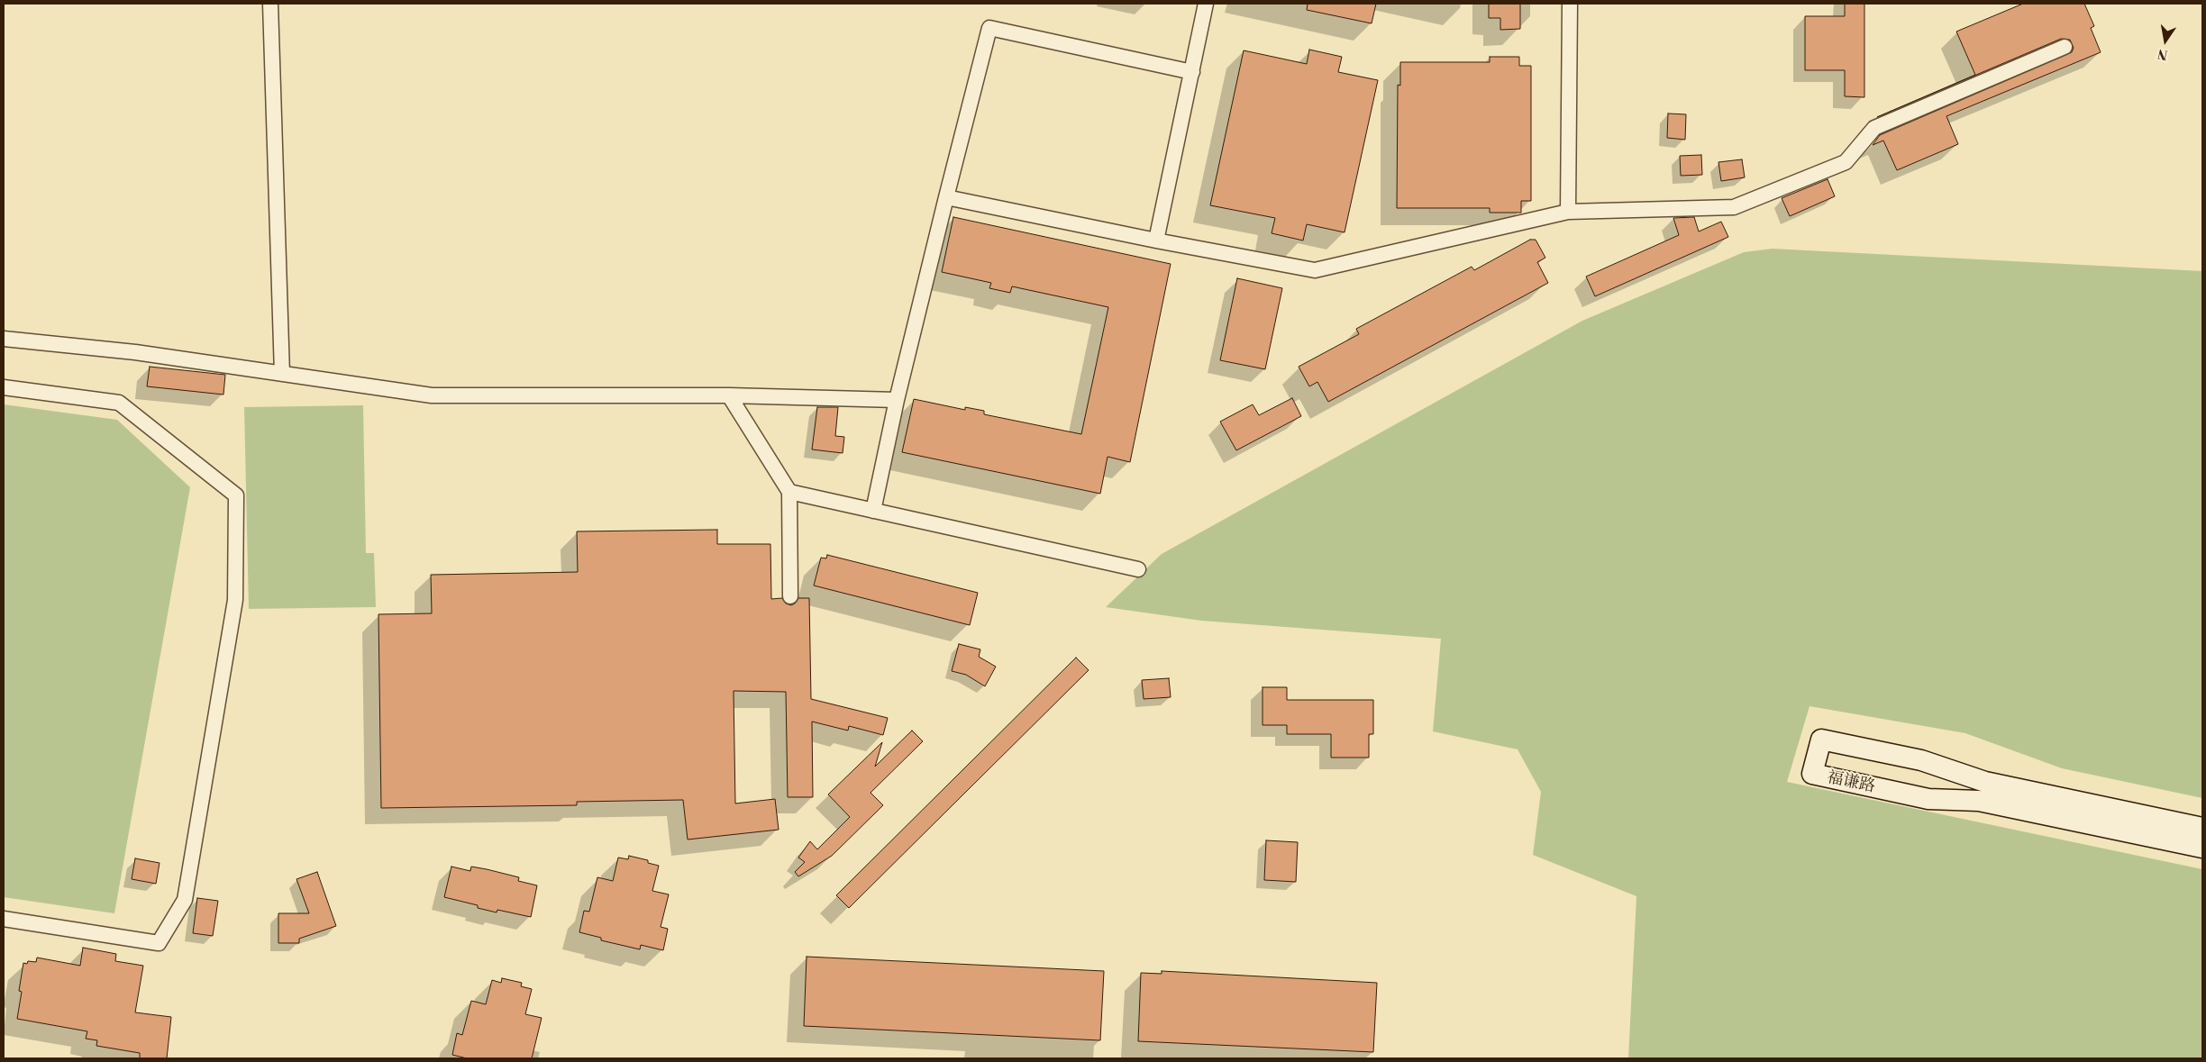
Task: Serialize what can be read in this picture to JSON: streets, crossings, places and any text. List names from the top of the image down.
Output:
{
  "streets": {
    "street": ["福谦路"]
  },
  "north": "bottom"
}
